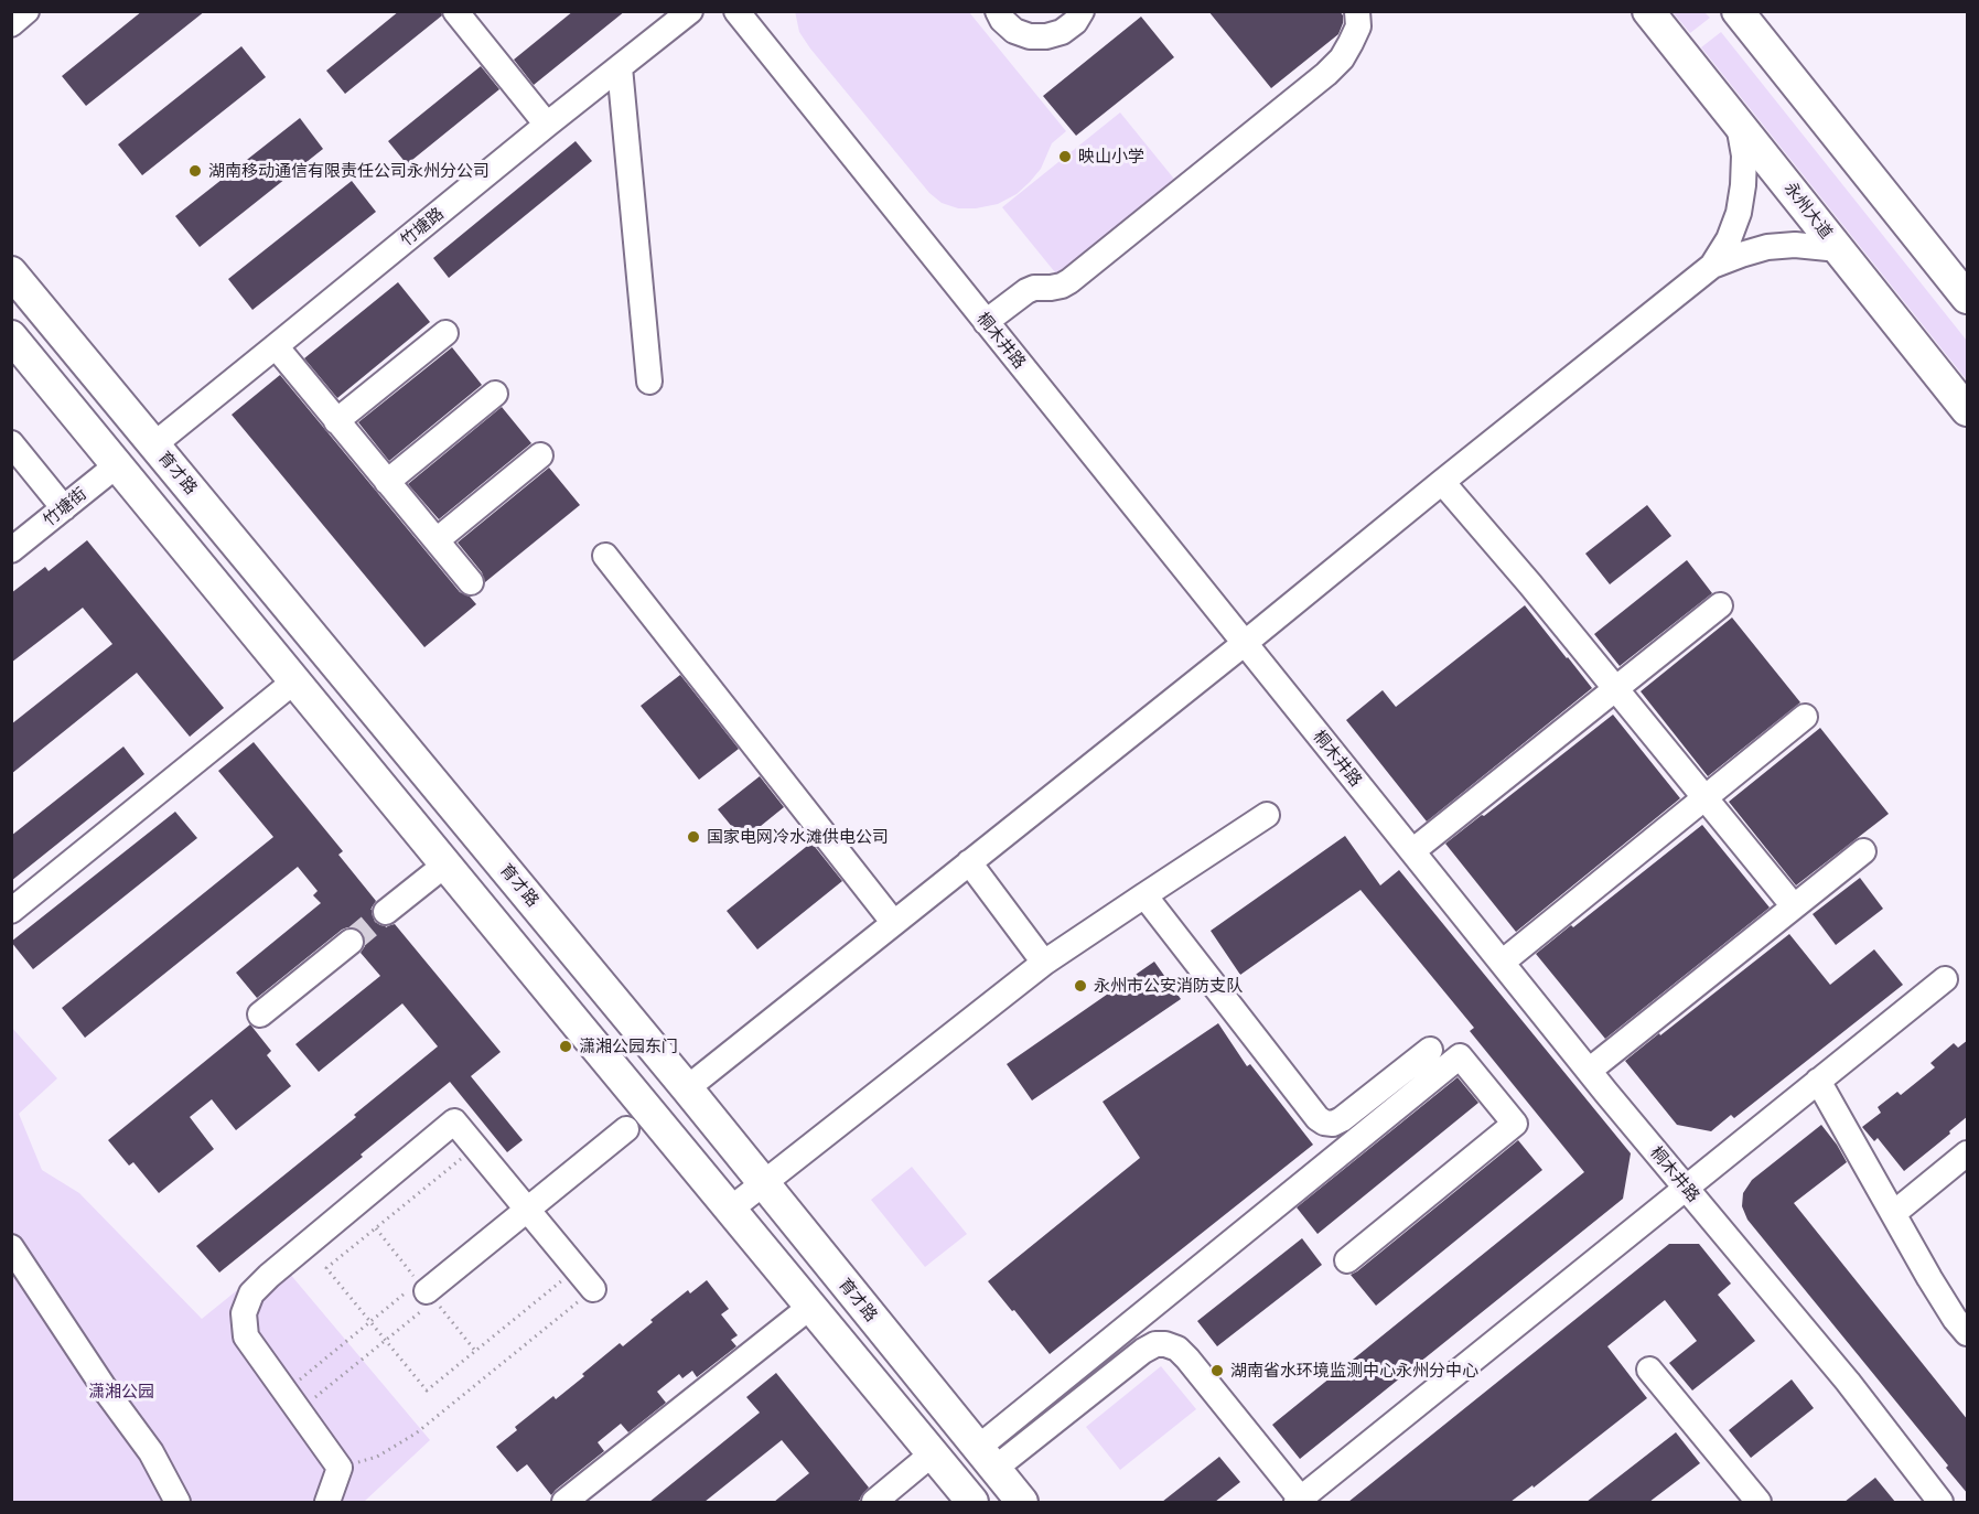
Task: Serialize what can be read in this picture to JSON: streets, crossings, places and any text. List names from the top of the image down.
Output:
{
  "streets": {
    "main road": ["永州大道", "育才路"],
    "street": ["竹塘路", "桐木井路", "竹塘街"]
  },
  "crossings": [
    ["竹塘路", "育才路"]
  ],
  "parks": ["潇湘公园"],
  "places": [
    "映山小学",
    "湖南移动通信有限责任公司永州分公司",
    "国家电网冷水滩供电公司",
    "永州市公安消防支队",
    "潇湘公园东门",
    "湖南省水环境监测中心永州分中心"
  ]
}
